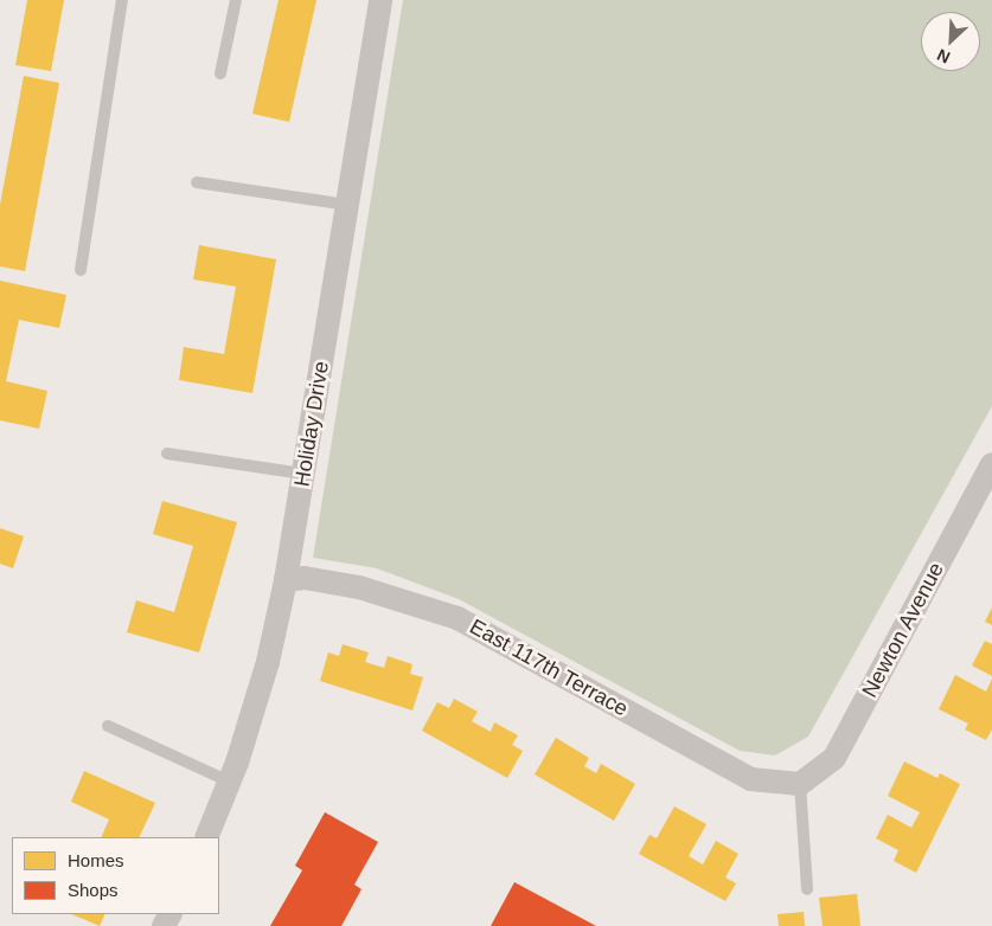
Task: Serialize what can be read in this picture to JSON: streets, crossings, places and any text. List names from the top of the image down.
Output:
{
  "streets": {
    "street": ["Holiday Drive", "Newton Avenue", "East 117th Terrace"]
  },
  "crossings": [
    ["Holiday Drive", "East 117th Terrace"],
    ["Newton Avenue", "East 117th Terrace"]
  ],
  "legend": ["Homes", "Shops"],
  "north": "bottom left"
}
